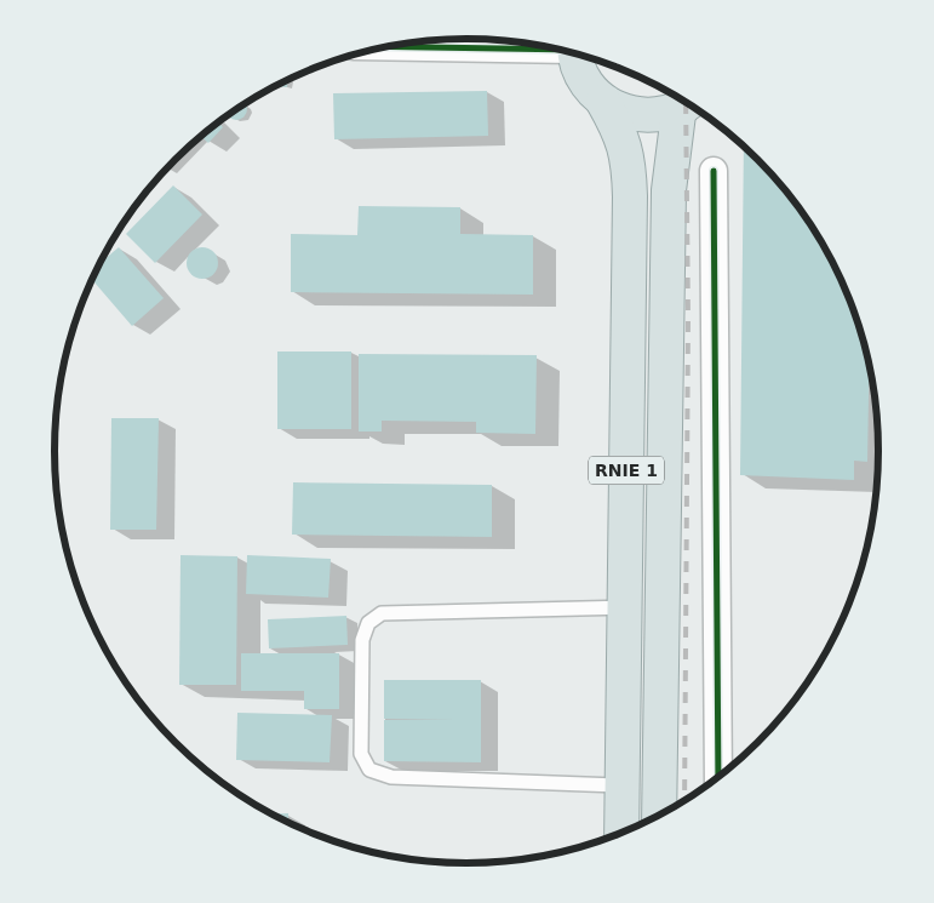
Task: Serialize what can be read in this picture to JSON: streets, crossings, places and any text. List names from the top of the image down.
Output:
{
  "streets": {
    "highway": ["RNIE 1"]
  }
}
